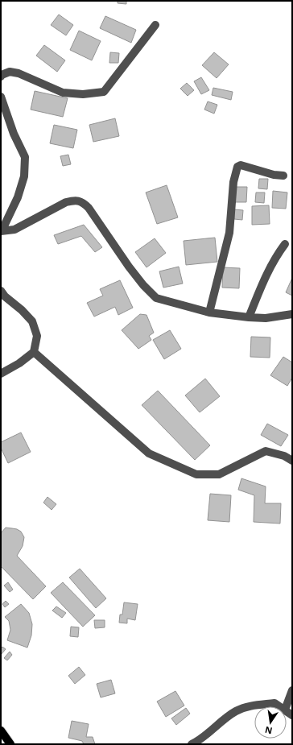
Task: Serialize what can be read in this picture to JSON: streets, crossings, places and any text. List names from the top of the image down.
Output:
{
  "north": "bottom"
}
